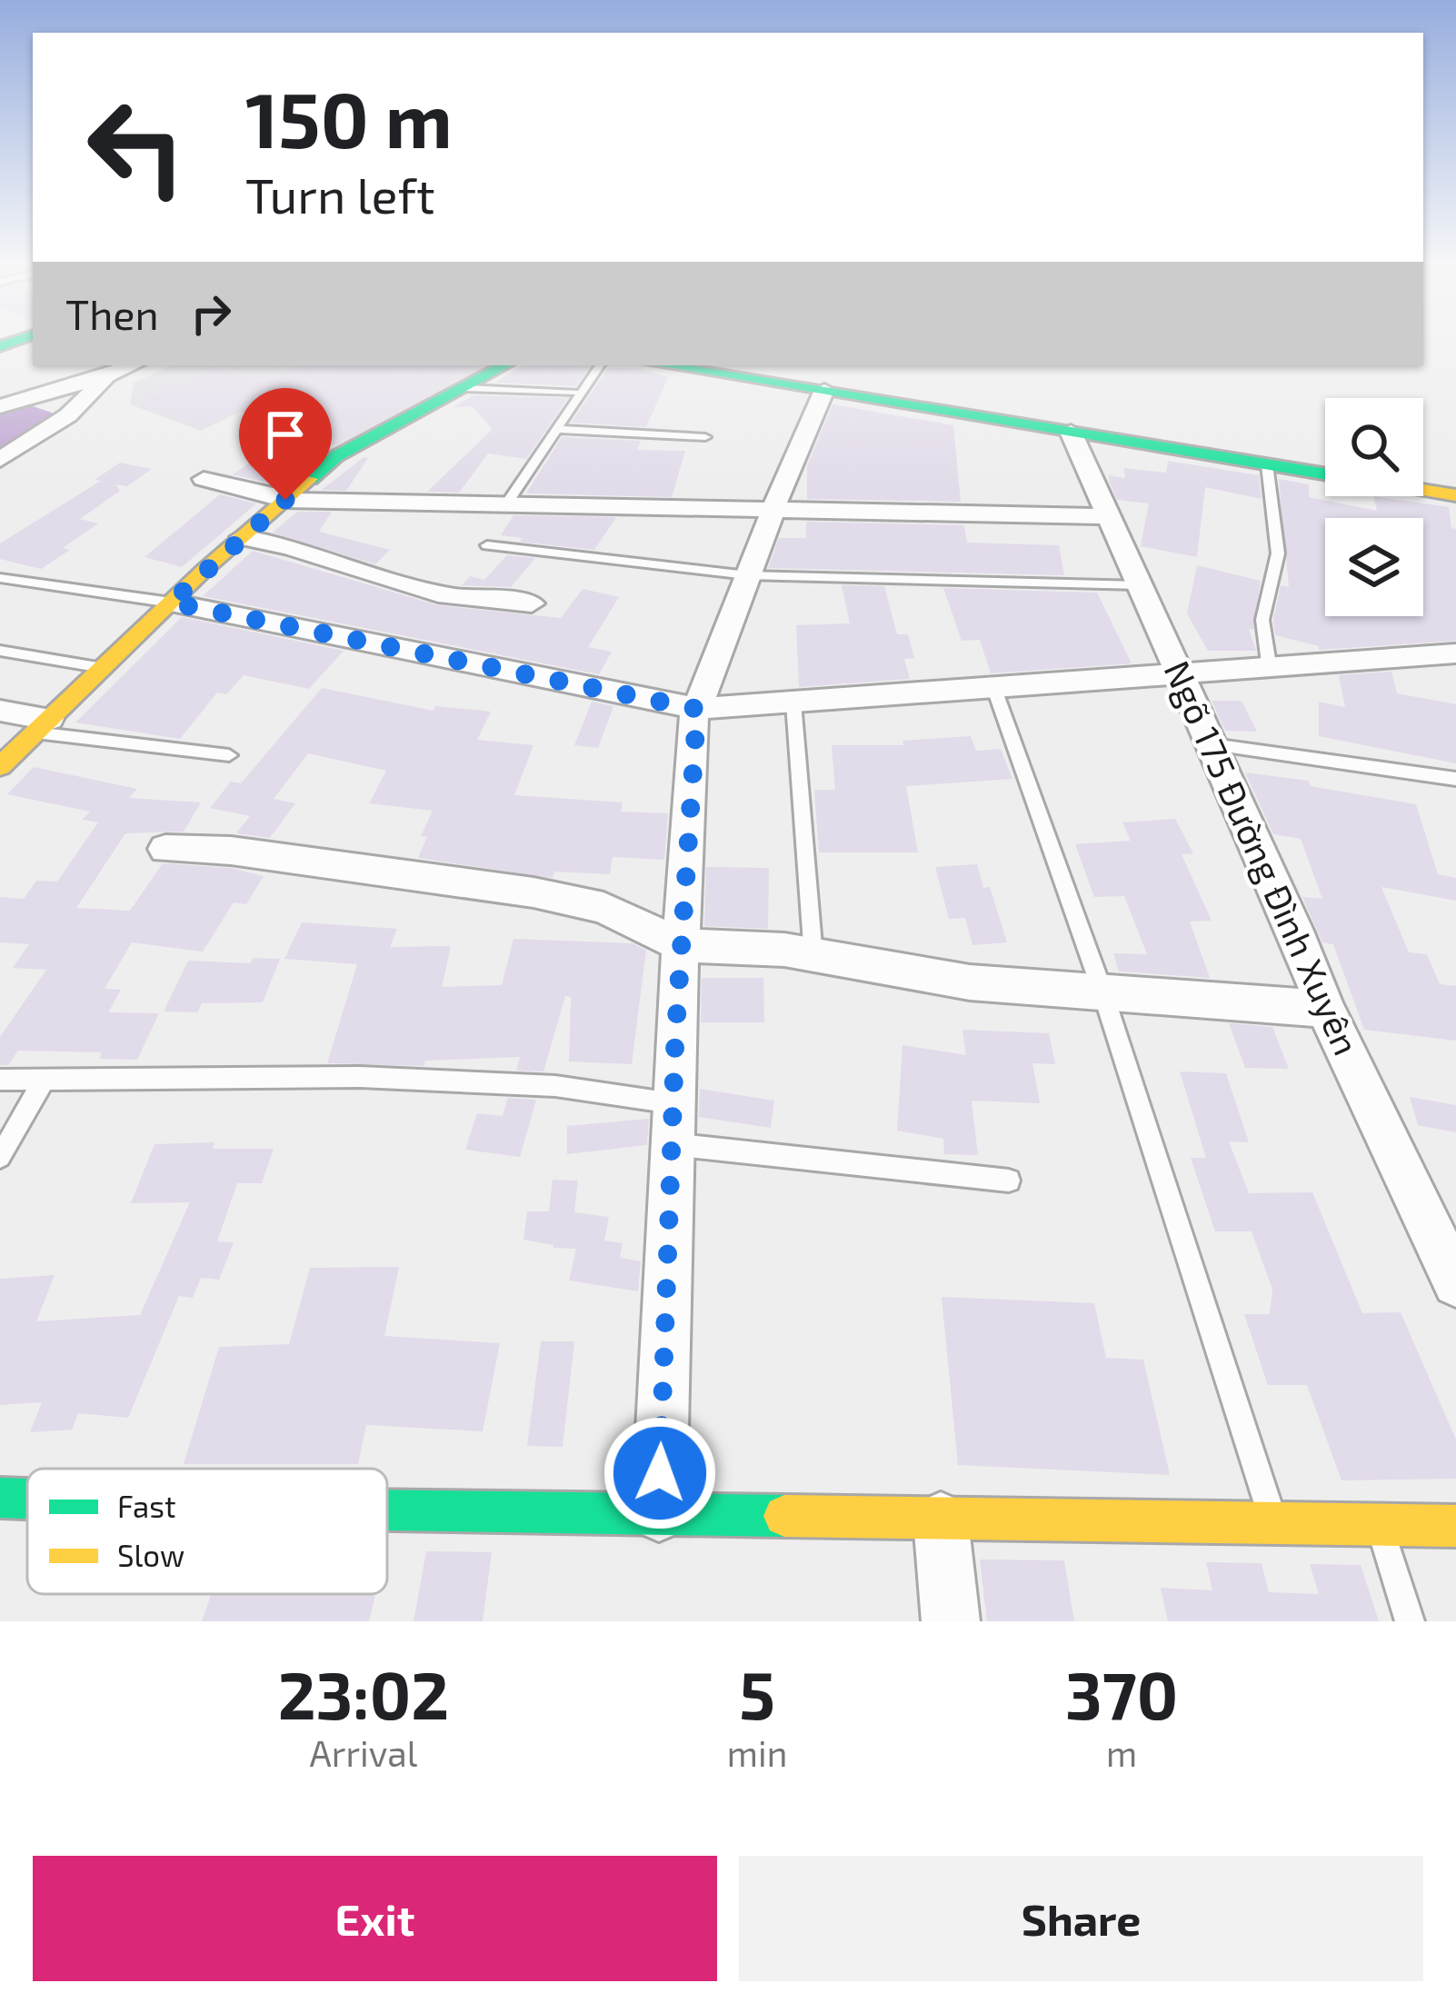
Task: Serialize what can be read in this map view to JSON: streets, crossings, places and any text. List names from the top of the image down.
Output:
{
  "streets": {
    "street": ["Ngõ 175 Đường Đình Xuyên"]
  },
  "legend": ["Fast", "Slow"],
  "page": {
    "turn": ["150 m", "Turn left"],
    "then": "Then",
    "eta": [
      "23:02",
      "Arrival",
      "5",
      "min",
      "370",
      "m"
    ],
    "buttons": ["Exit", "Share"]
  }
}
